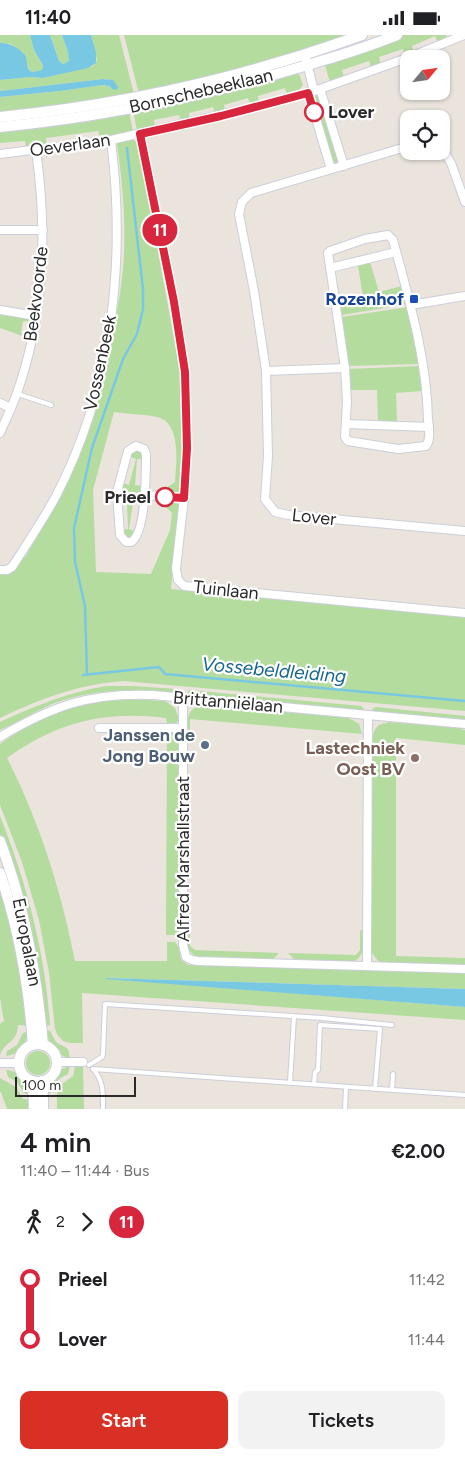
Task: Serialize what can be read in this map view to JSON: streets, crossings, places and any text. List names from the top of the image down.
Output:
{
  "streets": {
    "street": [
      "Bornschebeeklaan",
      "Oeverlaan",
      "Beekvoorde",
      "Vossenbeek",
      "Lover",
      "Tuinlaan",
      "Brittanniëlaan",
      "Alfred Marshallstraat",
      "Europalaan"
    ]
  },
  "crossings": [
    ["Oeverlaan", "Beekvoorde"],
    ["Oeverlaan", "Vossenbeek"],
    ["Oeverlaan", "Tuinlaan"],
    ["Brittanniëlaan", "Alfred Marshallstraat"]
  ],
  "water": ["Vossebeldleiding"],
  "places": {
    "other": [
      "Lover",
      "Prieel",
      "Janssen de Jong Bouw",
      "Lastechniek Oost BV"
    ],
    "transit": ["Rozenhof"]
  },
  "lines": ["bus line 11"],
  "scale_bar": "100 m",
  "north": "top right",
  "page": {
    "status": "11:40",
    "on_map": "11",
    "scale": "100 m",
    "heading": ["4 min", "11:40 – 11:44 · Bus", "€2.00"],
    "legs": ["2", "11"],
    "list": [
      {
        "name": "Prieel",
        "value": "11:42"
      },
      {
        "name": "Lover",
        "value": "11:44"
      }
    ],
    "buttons": ["Start", "Tickets"]
  }
}
